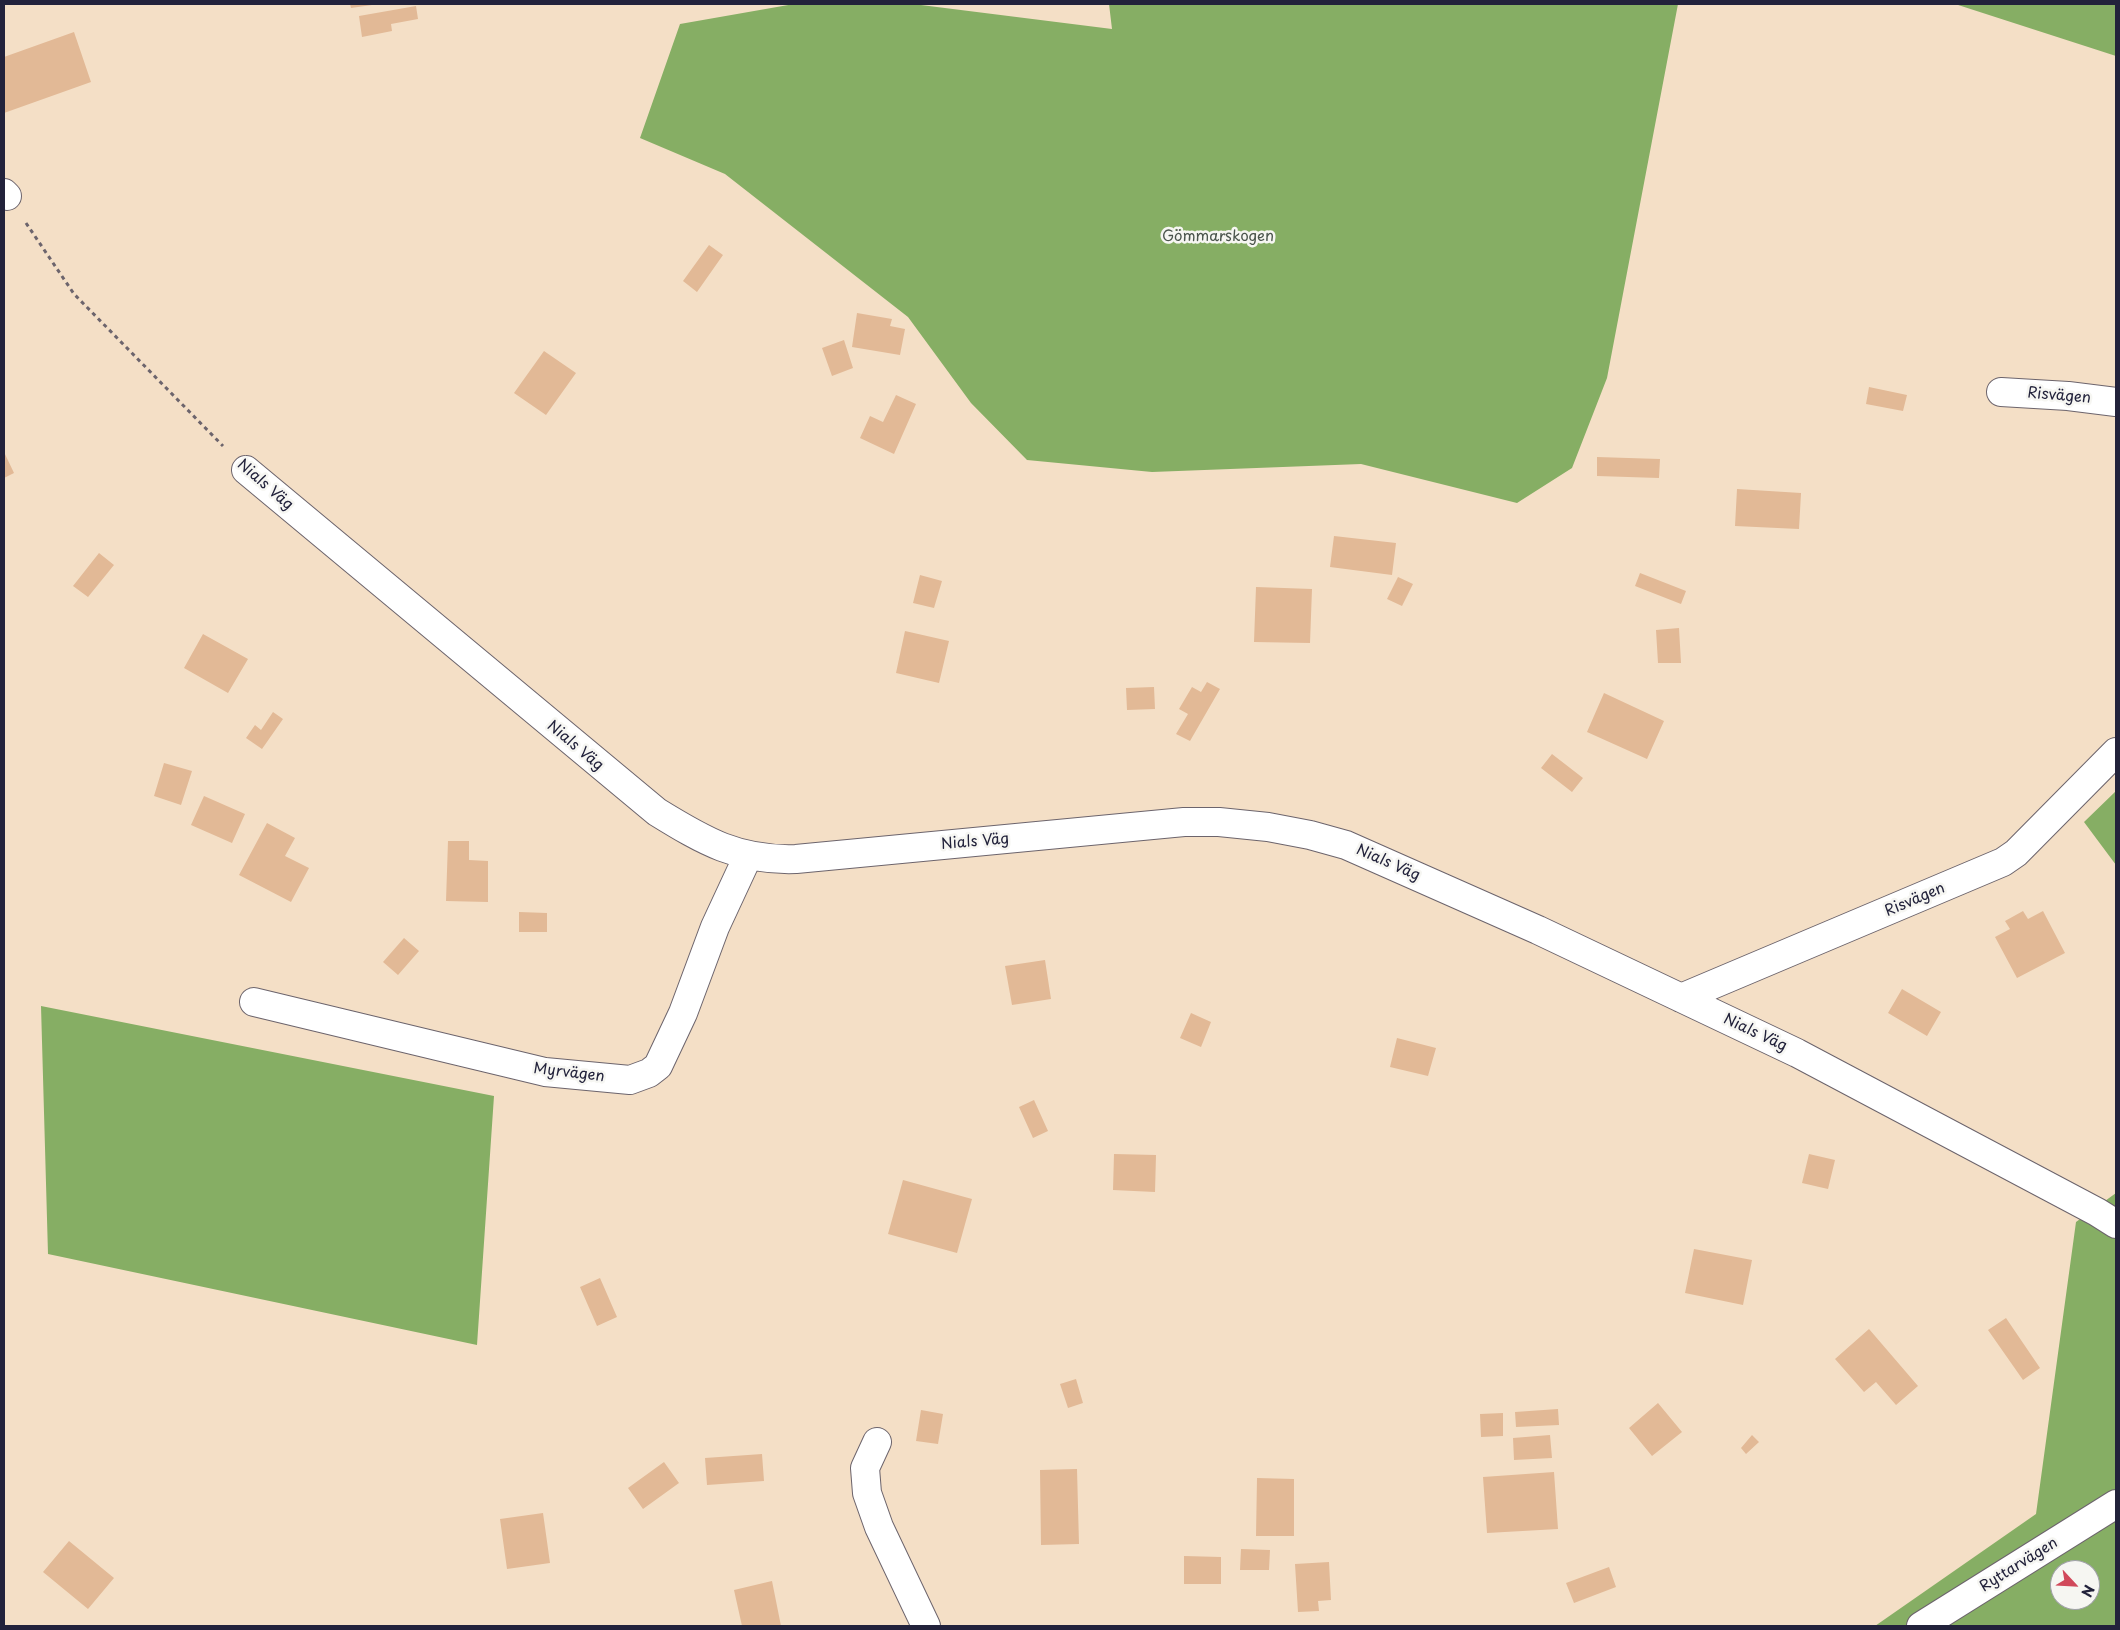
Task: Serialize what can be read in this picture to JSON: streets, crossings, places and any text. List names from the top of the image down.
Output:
{
  "streets": {
    "street": [
      "Risvägen",
      "Nials Väg",
      "Myrvägen",
      "Ryttarvägen"
    ]
  },
  "crossings": [
    ["Risvägen", "Nials Väg"],
    ["Nials Väg", "Myrvägen"]
  ],
  "parks": ["Gömmarskogen"],
  "north": "bottom right"
}
